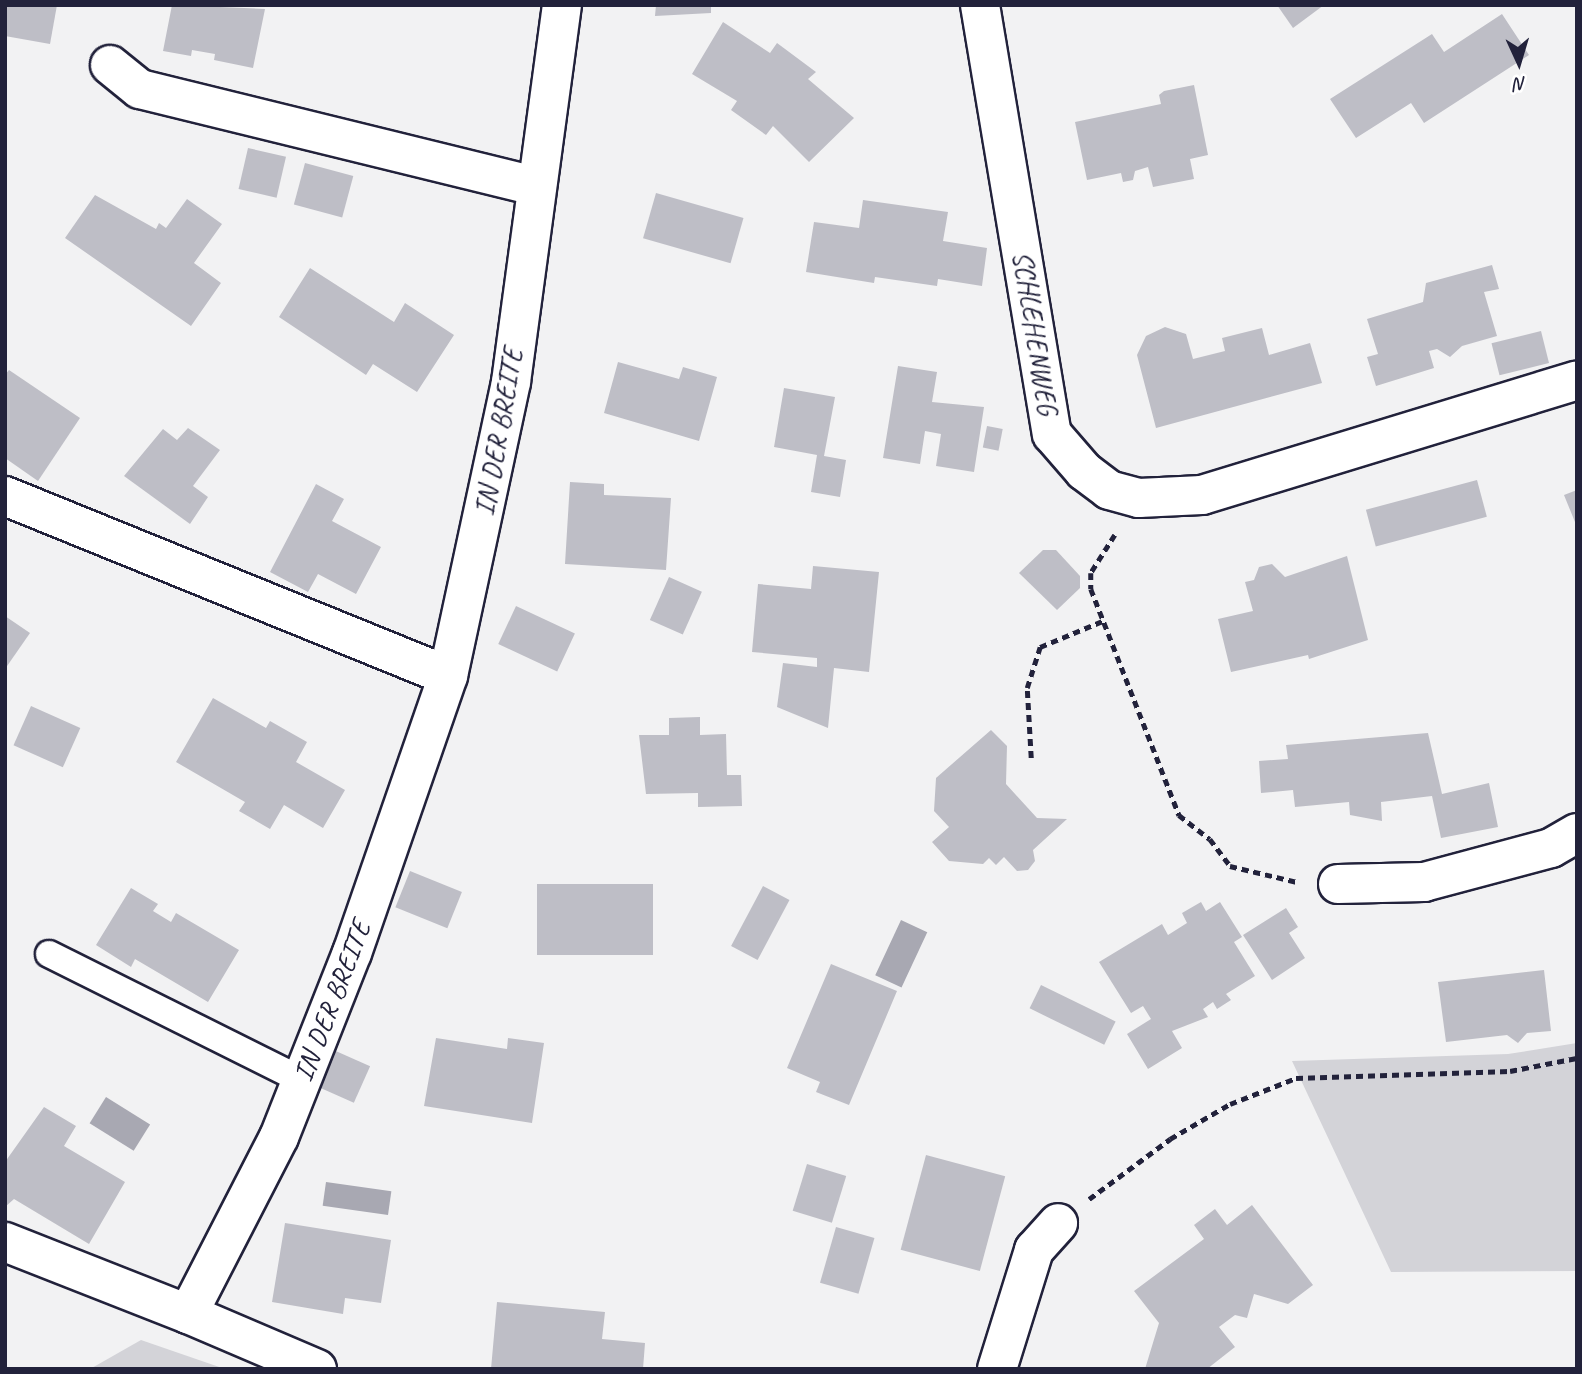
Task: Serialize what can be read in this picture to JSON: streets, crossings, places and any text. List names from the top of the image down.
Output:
{
  "streets": {
    "street": ["SCHLEHENWEG", "IN DER BREITE"]
  },
  "north": "bottom"
}
